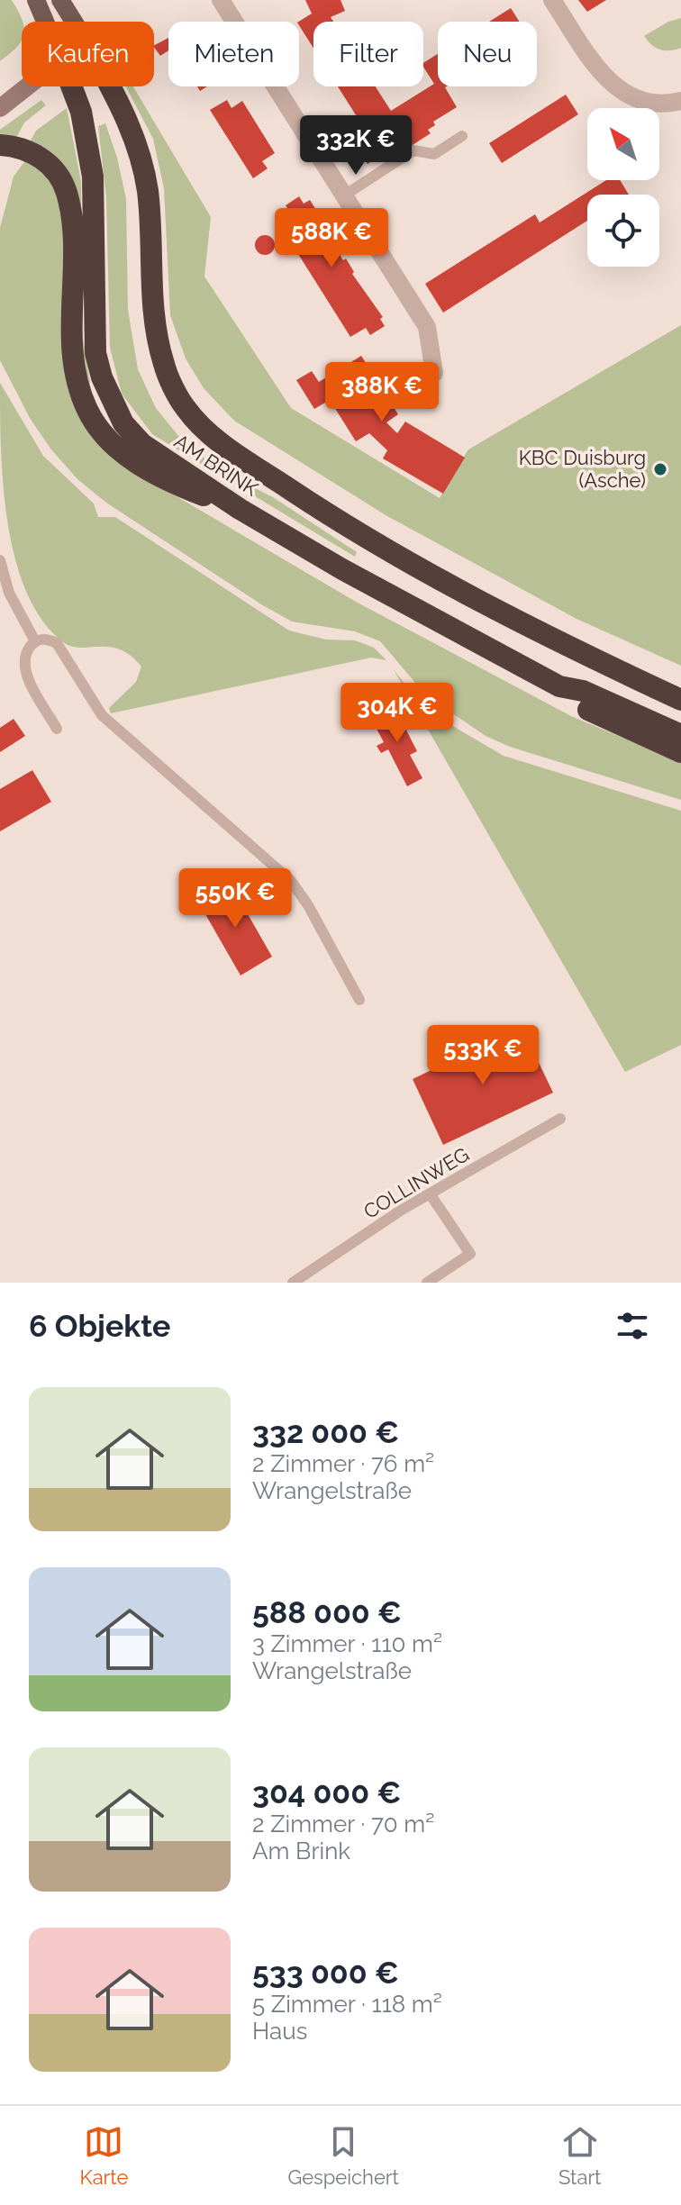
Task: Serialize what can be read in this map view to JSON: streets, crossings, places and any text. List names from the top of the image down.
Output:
{
  "streets": {
    "highway": ["AM BRINK"],
    "lane": ["COLLINWEG"]
  },
  "places": ["KBC Duisburg (Asche)"],
  "north": "top left",
  "page": {
    "chip": [
      "Kaufen",
      "Mieten",
      "Filter",
      "Neu"
    ],
    "price": [
      "332K €",
      "588K €",
      "388K €",
      "304K €",
      "550K €",
      "533K €"
    ],
    "heading": "6 Objekte",
    "list": [
      {
        "name": "332 000 €",
        "note": "2 Zimmer · 76 m² · Wrangelstraße"
      },
      {
        "name": "588 000 €",
        "note": "3 Zimmer · 110 m² · Wrangelstraße"
      },
      {
        "name": "304 000 €",
        "note": "2 Zimmer · 70 m² · Am Brink"
      },
      {
        "name": "533 000 €",
        "note": "5 Zimmer · 118 m² · Haus"
      }
    ],
    "tabs": ["Karte", "Gespeichert", "Start"]
  }
}
